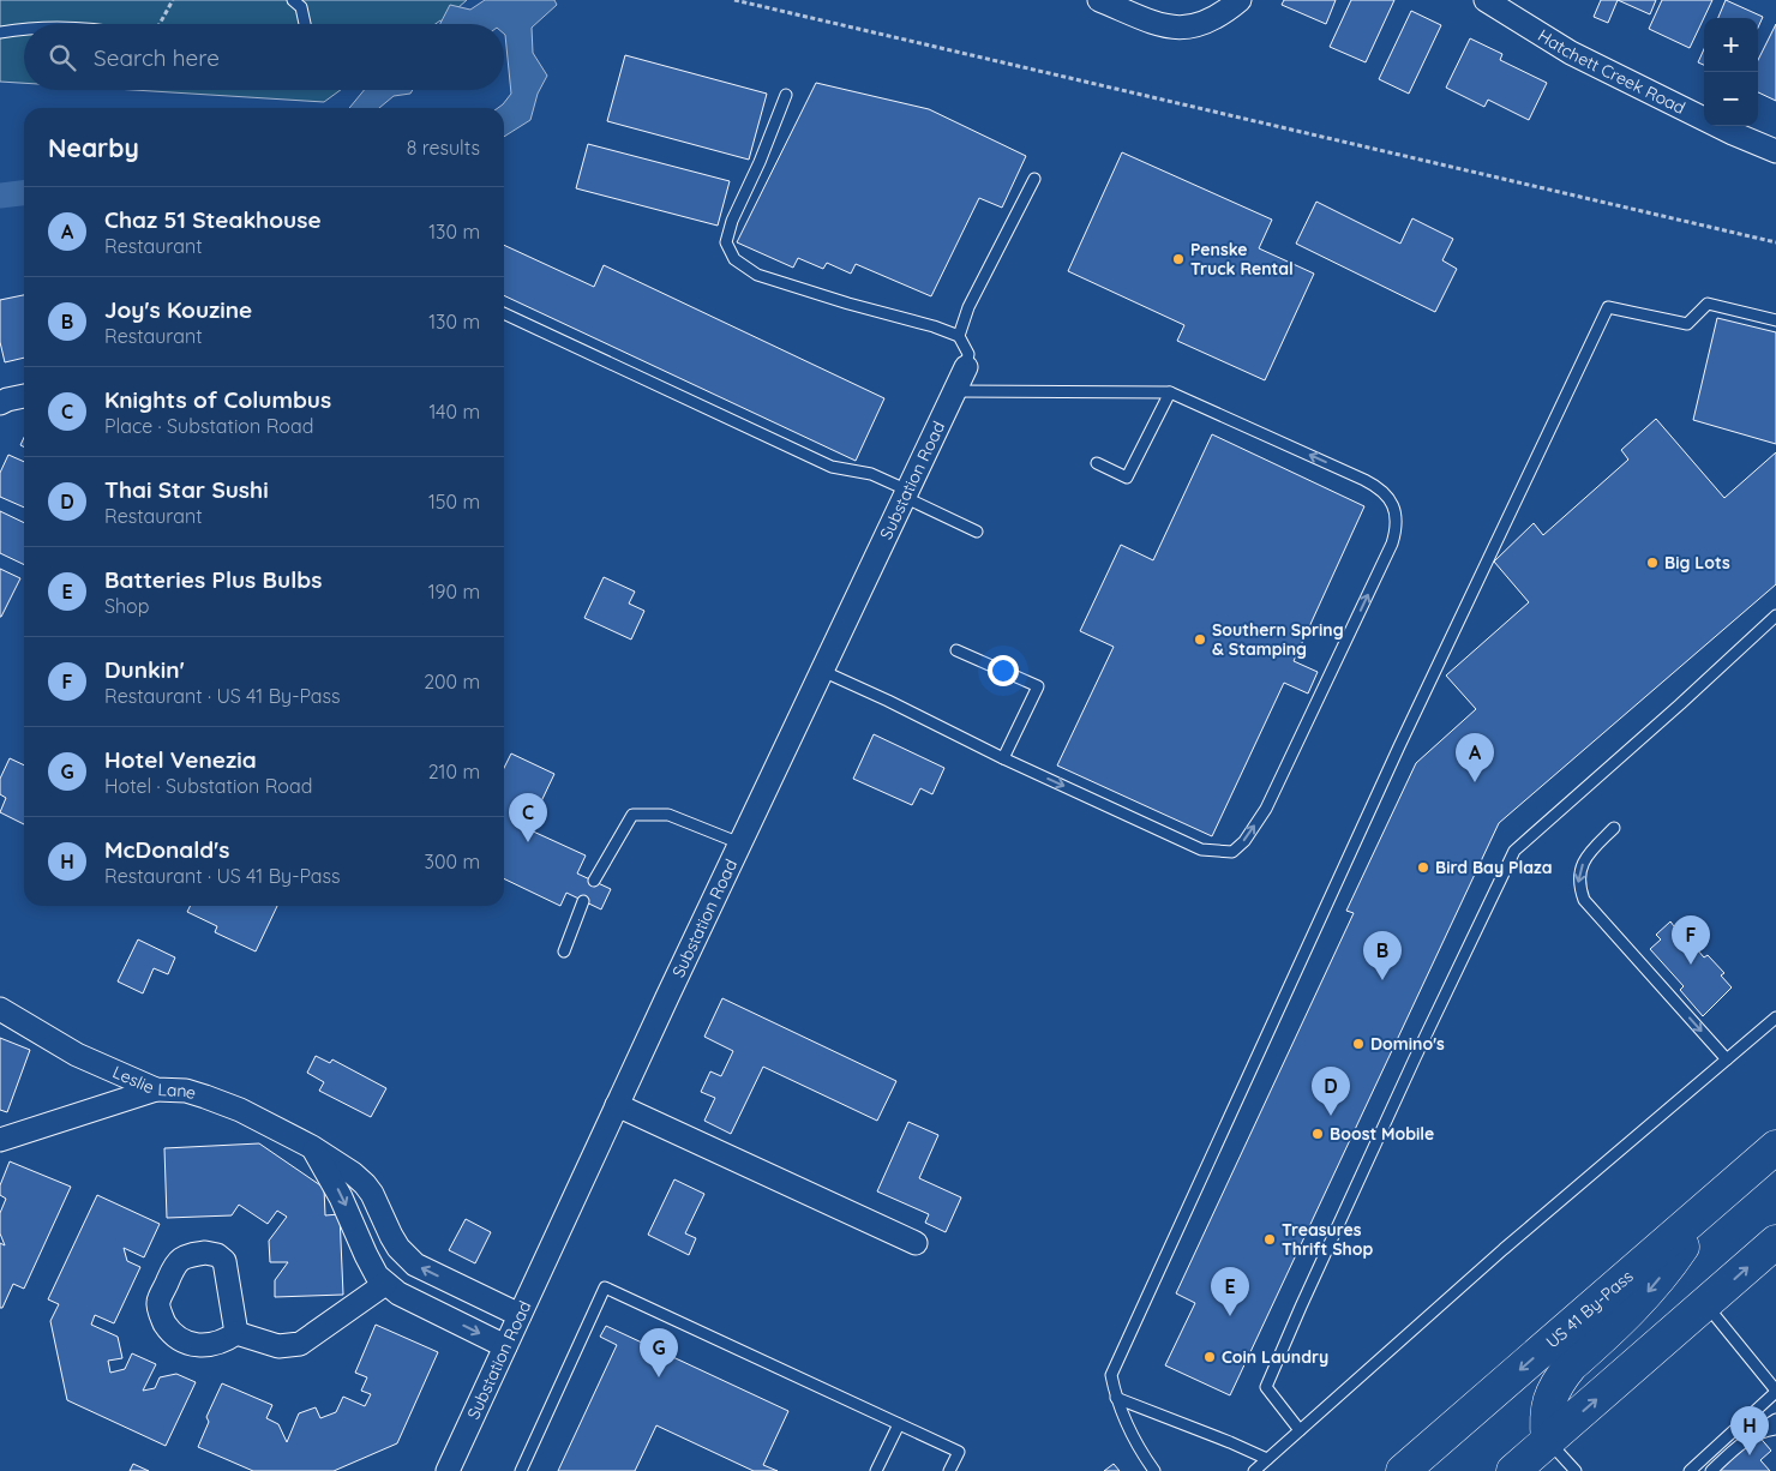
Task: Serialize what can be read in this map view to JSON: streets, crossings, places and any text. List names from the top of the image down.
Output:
{
  "streets": {
    "main road": ["US 41 By-Pass"],
    "street": ["Hatchett Creek Road", "Substation Road", "Leslie Lane"]
  },
  "crossings": [
    ["Substation Road", "Leslie Lane"]
  ],
  "places": [
    "Penske Truck Rental",
    "Big Lots",
    "Southern Spring & Stamping",
    "Bird Bay Plaza",
    "Domino's",
    "Boost Mobile",
    "Treasures Thrift Shop",
    "Coin Laundry"
  ],
  "page": {
    "map_buttons": ["+", "−"],
    "search": "Search here",
    "heading": ["Nearby", "8 results"],
    "list": [
      {
        "mark": "A",
        "name": "Chaz 51 Steakhouse",
        "note": "Restaurant",
        "value": "130 m"
      },
      {
        "mark": "B",
        "name": "Joy's Kouzine",
        "note": "Restaurant",
        "value": "130 m"
      },
      {
        "mark": "C",
        "name": "Knights of Columbus",
        "note": "Place · Substation Road",
        "value": "140 m"
      },
      {
        "mark": "D",
        "name": "Thai Star Sushi",
        "note": "Restaurant",
        "value": "150 m"
      },
      {
        "mark": "E",
        "name": "Batteries Plus Bulbs",
        "note": "Shop",
        "value": "190 m"
      },
      {
        "mark": "F",
        "name": "Dunkin'",
        "note": "Restaurant · US 41 By-Pass",
        "value": "200 m"
      },
      {
        "mark": "G",
        "name": "Hotel Venezia",
        "note": "Hotel · Substation Road",
        "value": "210 m"
      },
      {
        "mark": "H",
        "name": "McDonald's",
        "note": "Restaurant · US 41 By-Pass",
        "value": "300 m"
      }
    ],
    "pins": [
      "A",
      "C",
      "F",
      "B",
      "D",
      "E",
      "G",
      "H"
    ]
  }
}
